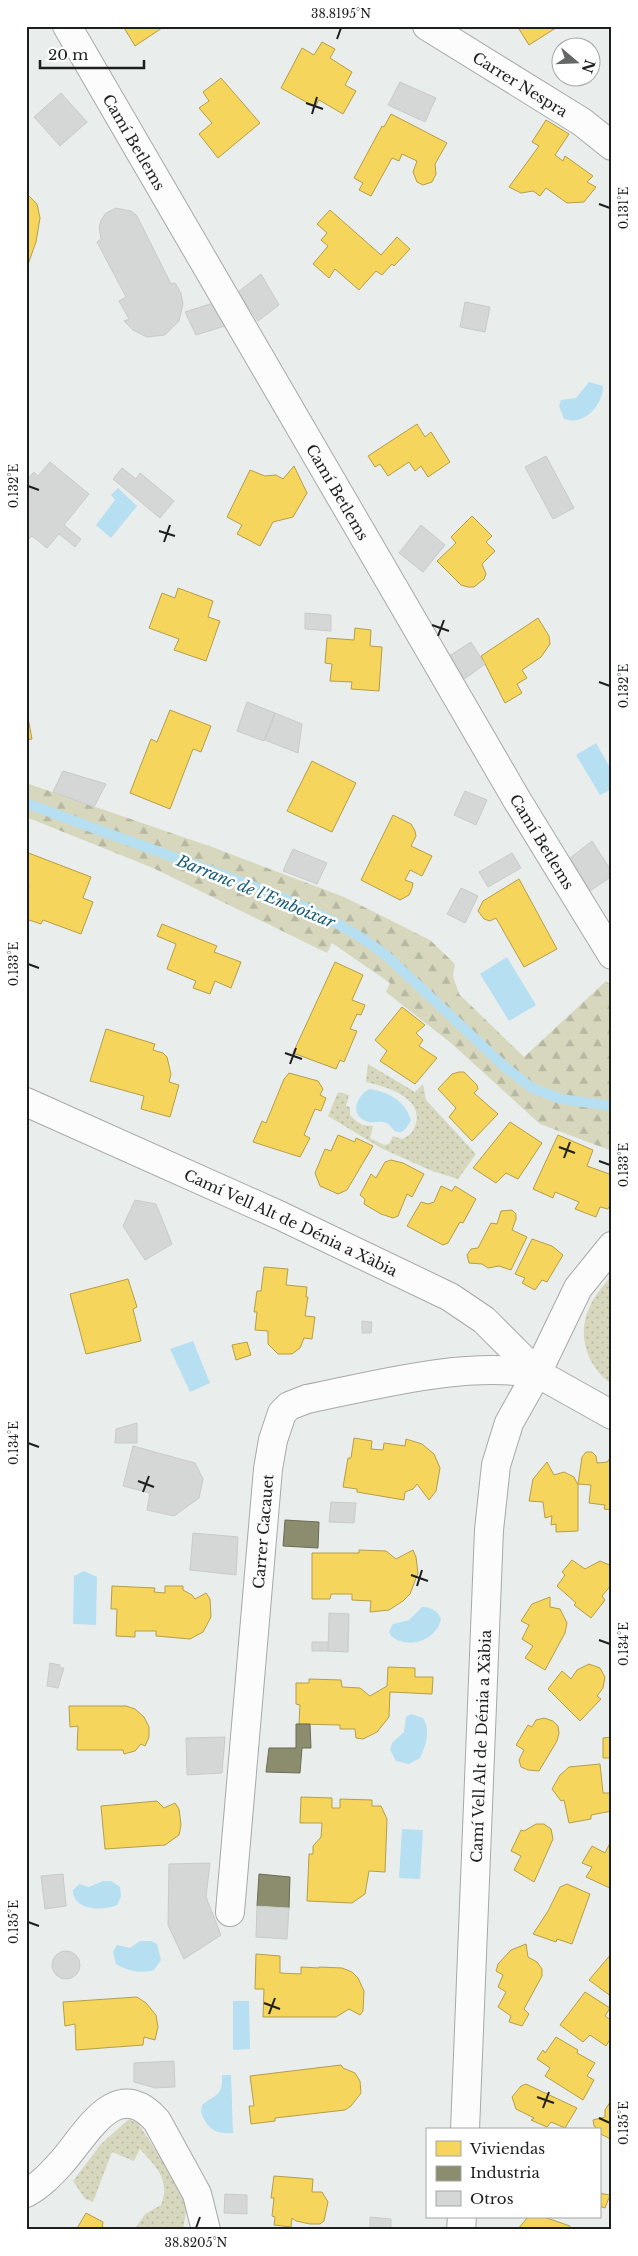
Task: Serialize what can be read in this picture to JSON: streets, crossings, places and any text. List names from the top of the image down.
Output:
{
  "streets": {
    "street": [
      "Carrer Nespra",
      "Camí Betlems",
      "Camí Vell Alt de Dénia a Xàbia",
      "Carrer Cacauet"
    ]
  },
  "crossings": [
    ["Camí Vell Alt de Dénia a Xàbia", "Carrer Cacauet"]
  ],
  "water": ["Barranc de l'Emboixar"],
  "legend": ["Viviendas", "Industria", "Otros"],
  "scale_bar": "20 m",
  "north": "right",
  "coordinates": [
    "38.8195°N",
    "0.131°E",
    "0.132°E",
    "0.133°E",
    "0.134°E",
    "0.135°E",
    "38.8205°N"
  ]
}
